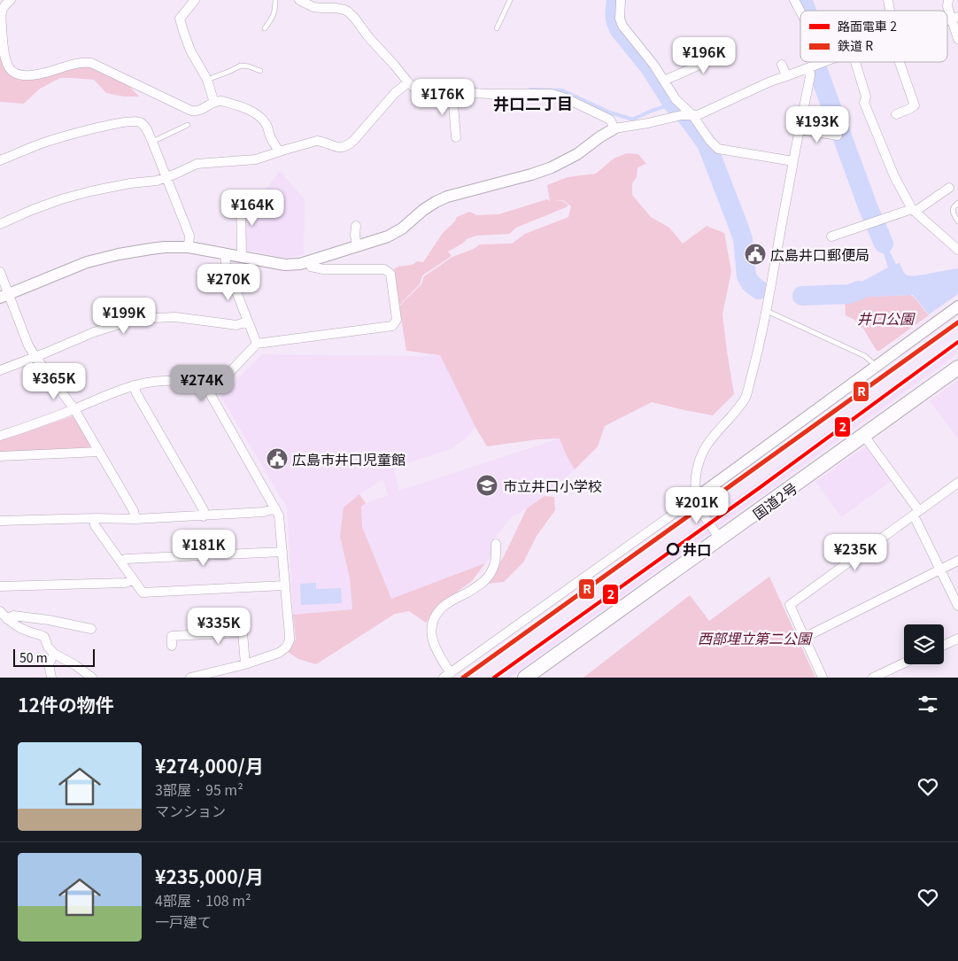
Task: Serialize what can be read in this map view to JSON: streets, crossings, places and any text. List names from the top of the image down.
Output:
{
  "streets": {
    "highway": ["国道2号"]
  },
  "districts": ["井口二丁目"],
  "parks": ["井口公園", "西部埋立第二公園"],
  "places": {
    "public building": ["広島井口郵便局", "広島市井口児童館"],
    "school or university": ["市立井口小学校"],
    "other": ["井口"]
  },
  "lines": ["rail line R", "tram line 2"],
  "legend": ["路面電車 2", "鉄道 R"],
  "scale_bar": "50 m",
  "page": {
    "price": [
      "¥196K",
      "¥176K",
      "¥193K",
      "¥164K",
      "¥270K",
      "¥199K",
      "¥365K",
      "¥274K",
      "¥201K",
      "¥181K",
      "¥235K",
      "¥335K"
    ],
    "scale": "50 m",
    "heading": "12件の物件",
    "list": [
      {
        "name": "¥274,000/月",
        "note": "3部屋 · 95 m² · マンション"
      },
      {
        "name": "¥235,000/月",
        "note": "4部屋 · 108 m² · 一戸建て"
      }
    ]
  }
}
